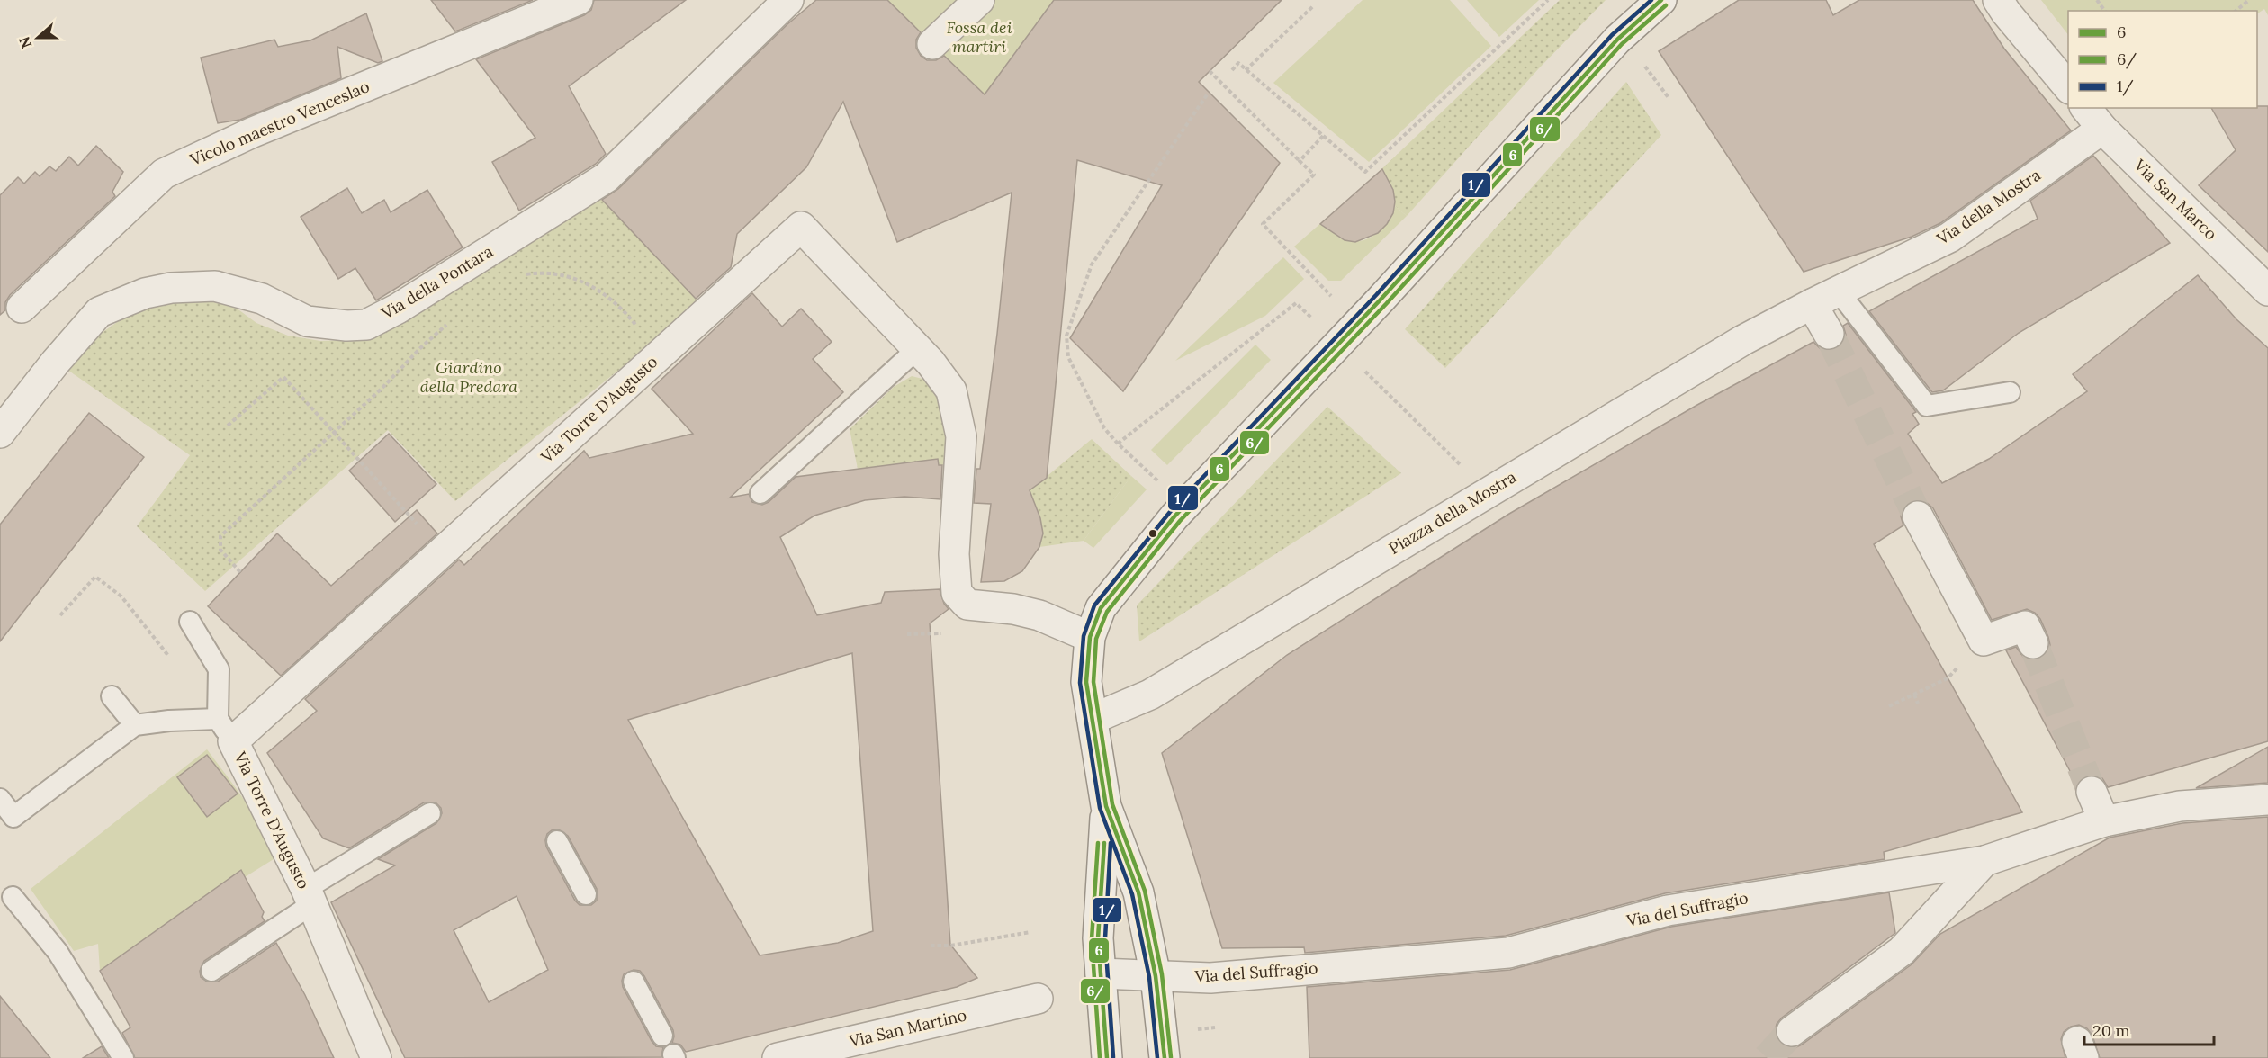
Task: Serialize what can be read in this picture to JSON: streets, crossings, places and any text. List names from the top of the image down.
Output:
{
  "streets": {
    "street": [
      "Vicolo maestro Venceslao",
      "Via San Marco",
      "Via della Mostra",
      "Via della Pontara",
      "Via Torre D'Augusto",
      "Piazza della Mostra",
      "Via del Suffragio",
      "Via San Martino"
    ]
  },
  "crossings": [
    ["Via San Marco", "Via della Mostra"],
    ["Via della Mostra", "Piazza della Mostra"]
  ],
  "parks": ["Fossa dei martiri", "Giardino della Predara"],
  "lines": ["transit line 6", "transit line 1/", "transit line 6/"],
  "legend": ["6", "6/", "1/"],
  "scale_bar": "20 m",
  "north": "left"
}
